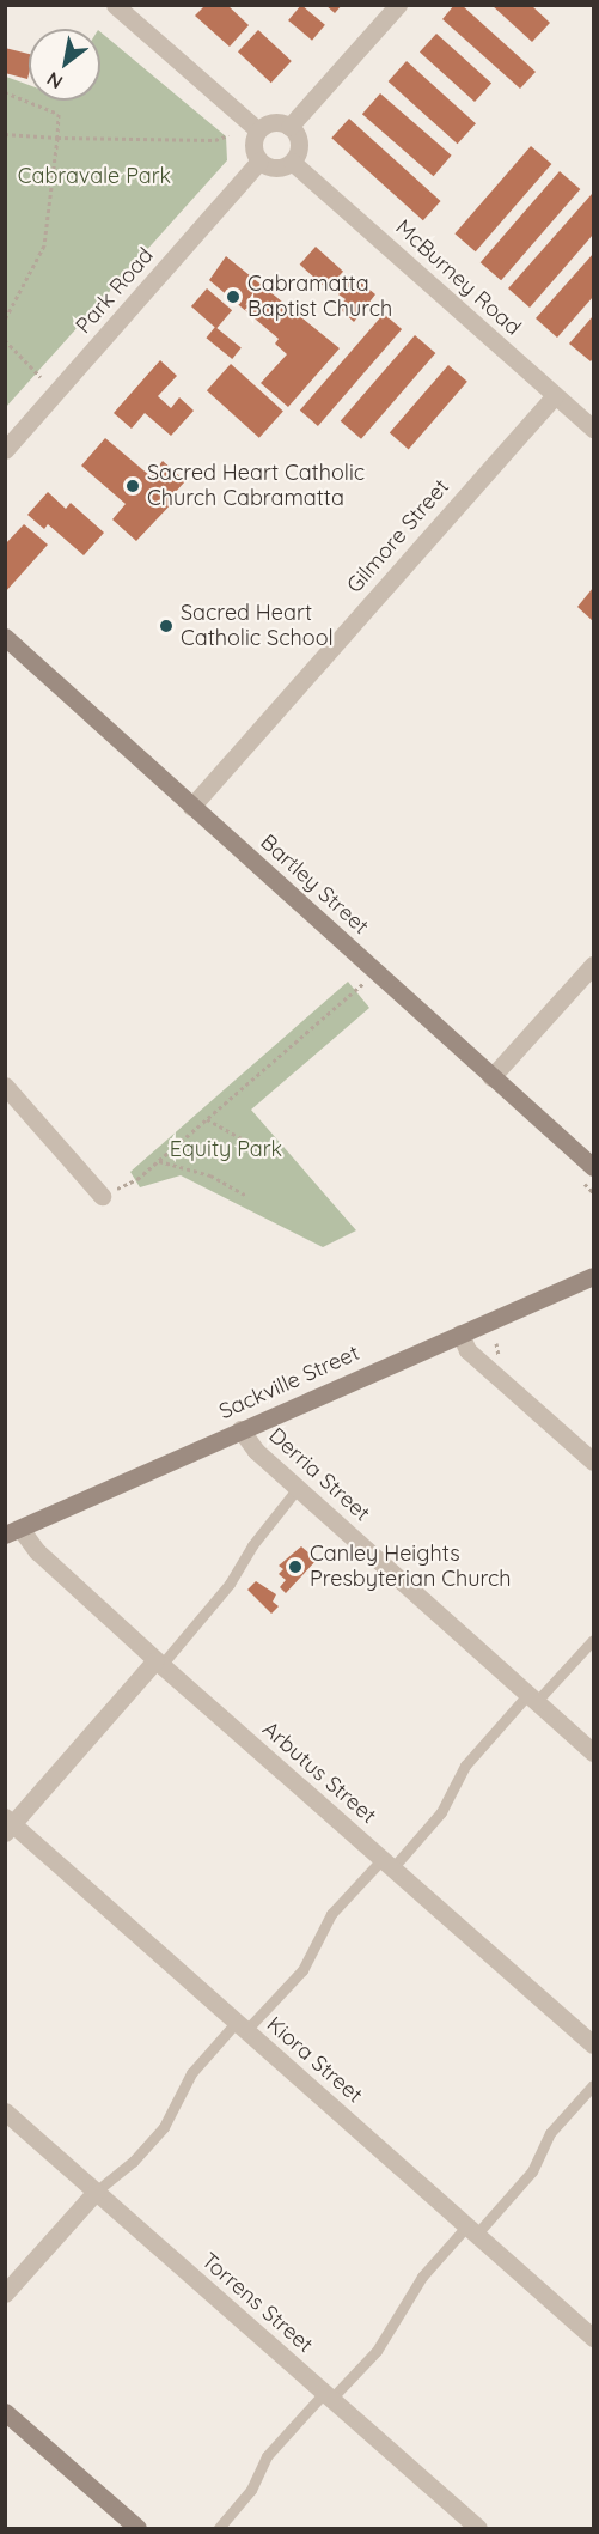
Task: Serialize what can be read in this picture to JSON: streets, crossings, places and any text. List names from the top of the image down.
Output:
{
  "streets": {
    "main road": ["Bartley Street", "Sackville Street"],
    "street": [
      "McBurney Road",
      "Park Road",
      "Gilmore Street",
      "Derria Street",
      "Arbutus Street",
      "Kiora Street",
      "Torrens Street"
    ]
  },
  "crossings": [
    ["McBurney Road", "Park Road"],
    ["McBurney Road", "Gilmore Street"],
    ["Gilmore Street", "Bartley Street"],
    ["Sackville Street", "Derria Street"],
    ["Sackville Street", "Arbutus Street"]
  ],
  "parks": ["Cabravale Park", "Equity Park"],
  "places": [
    "Cabramatta Baptist Church",
    "Sacred Heart Catholic Church Cabramatta",
    "Sacred Heart Catholic School",
    "Canley Heights Presbyterian Church"
  ],
  "north": "bottom left"
}
